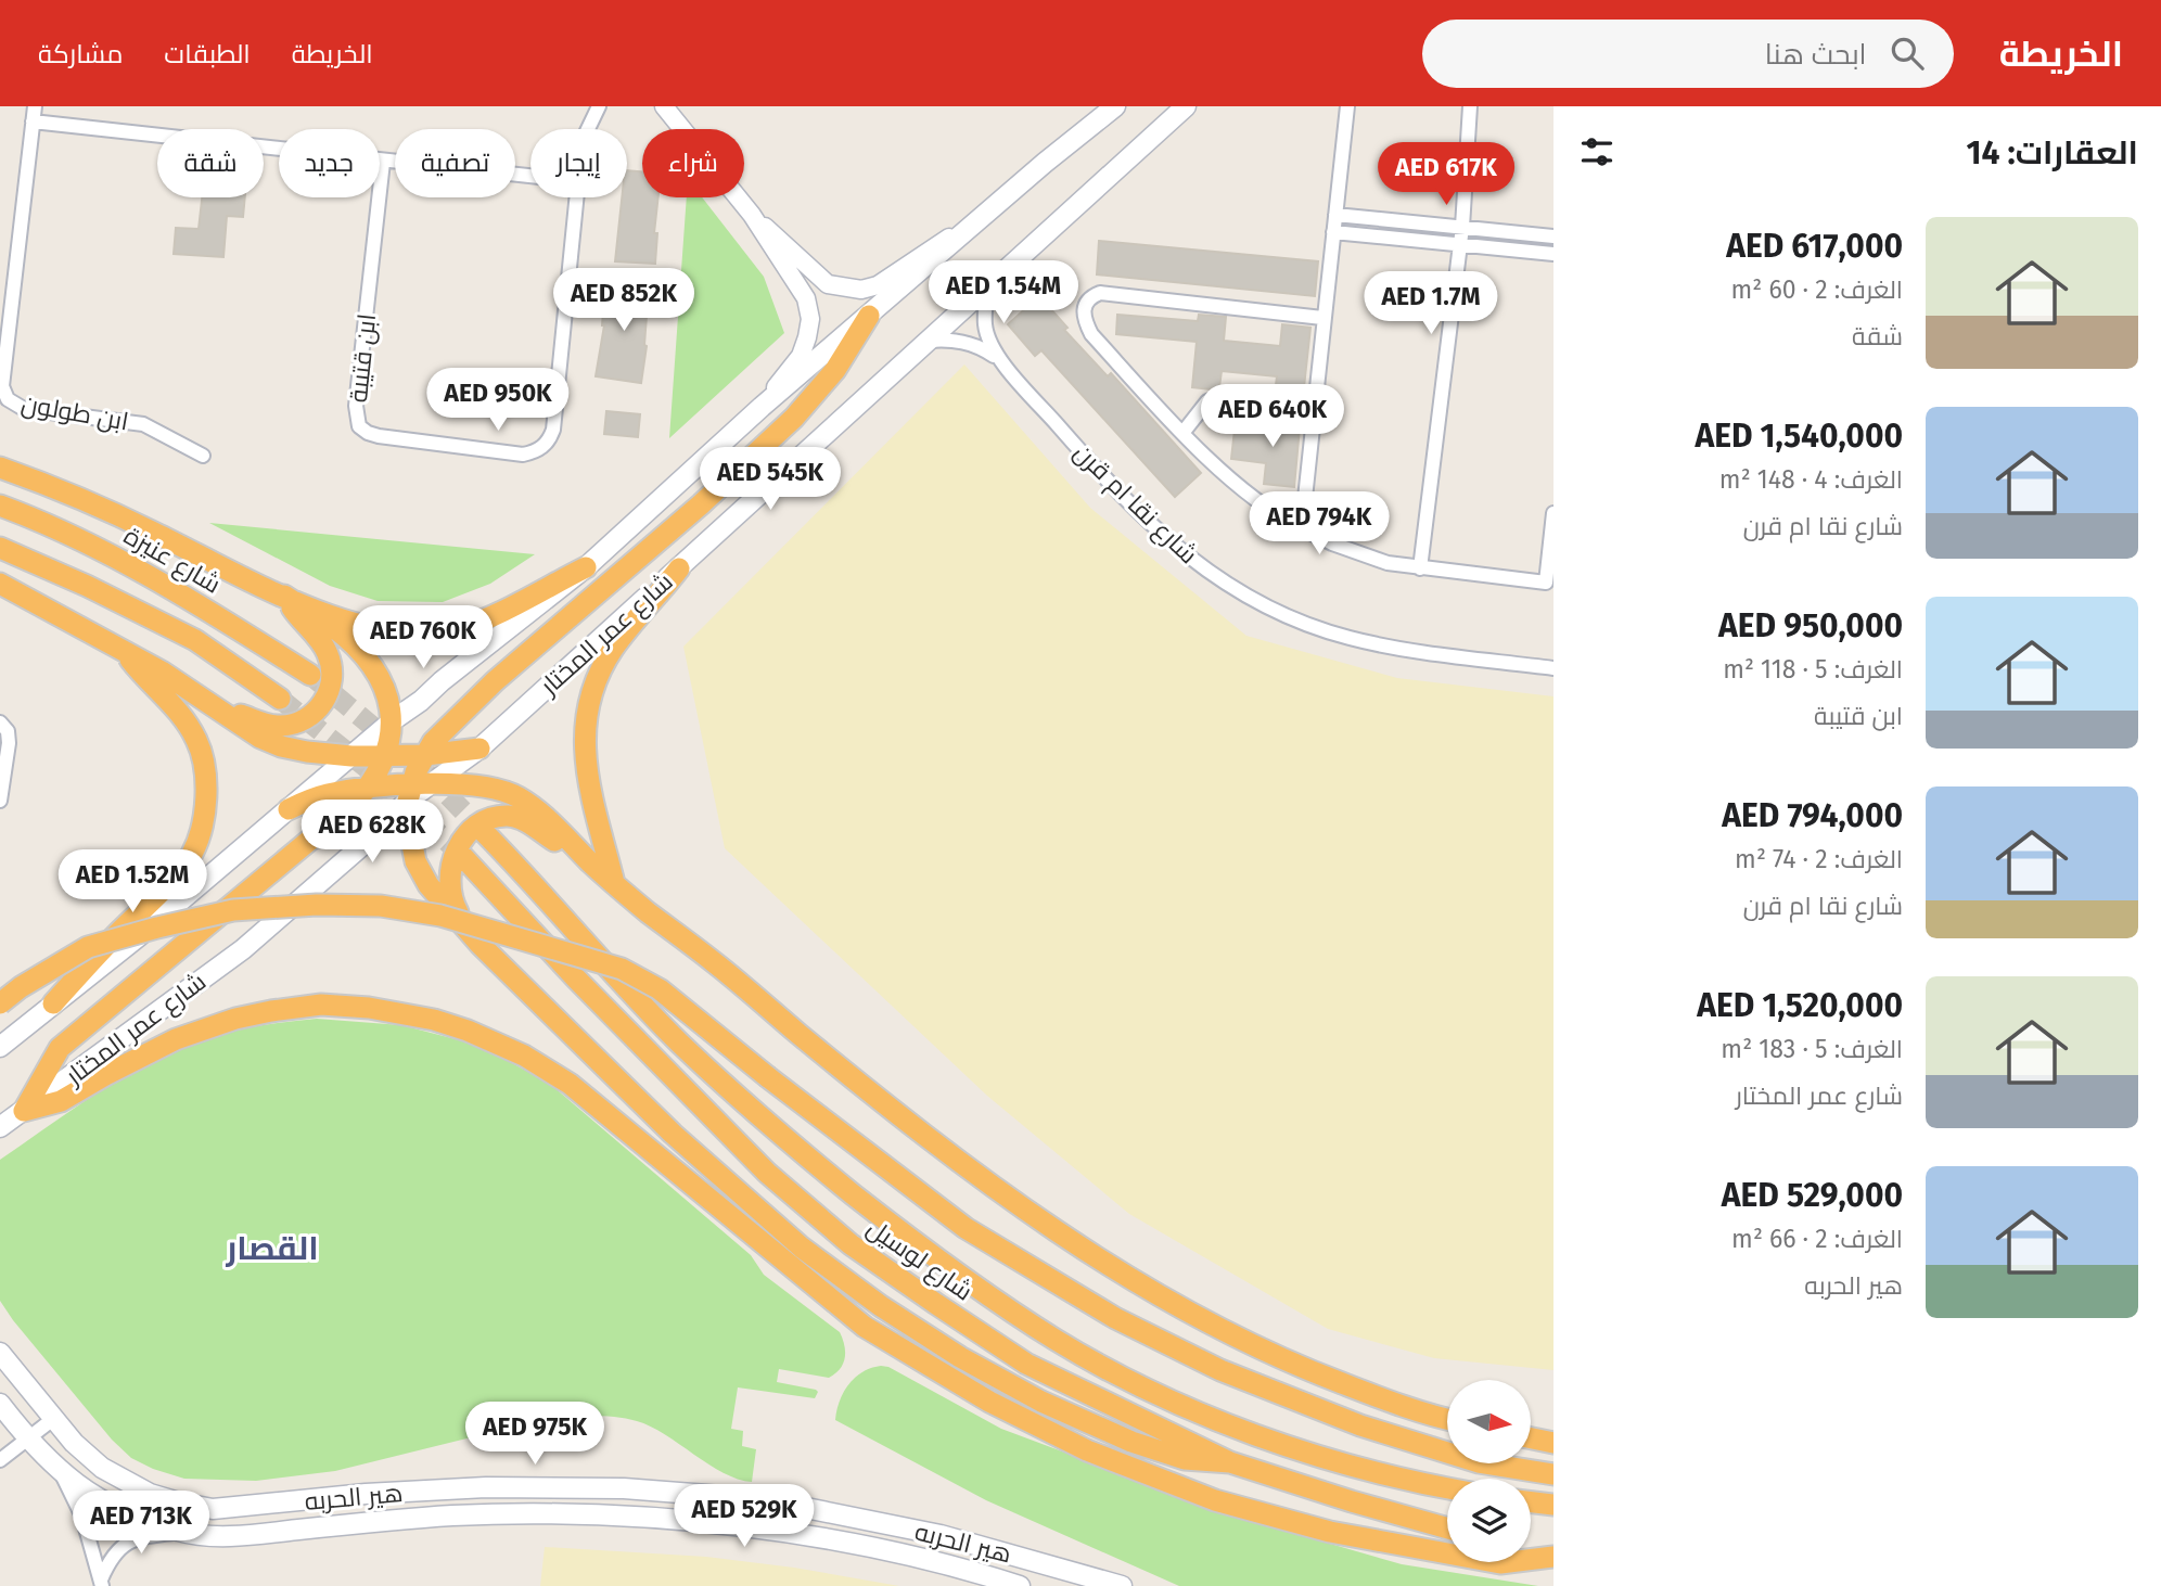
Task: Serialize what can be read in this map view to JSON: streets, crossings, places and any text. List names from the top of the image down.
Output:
{
  "streets": {
    "highway": ["شارع عنيزة", "شارع لوسيل"],
    "main road": ["شارع عمر المختار", "هير الحربه"],
    "street": ["ابن قتيبة", "ابن طولون", "شارع نقا ام قرن"]
  },
  "crossings": [
    ["شارع نقا ام قرن", "شارع عمر المختار"]
  ],
  "districts": ["القصار"],
  "north": "right",
  "page": {
    "header": "الخريطة",
    "search": "ابحث هنا",
    "nav": ["الخريطة", "الطبقات", "مشاركة"],
    "heading": "العقارات: 14",
    "chip": [
      "شراء",
      "إيجار",
      "تصفية",
      "جديد",
      "شقة"
    ],
    "price": [
      "AED 617K",
      "AED 1.54M",
      "AED 852K",
      "AED 1.7M",
      "AED 950K",
      "AED 640K",
      "AED 545K",
      "AED 794K",
      "AED 760K",
      "AED 628K",
      "AED 1.52M",
      "AED 975K",
      "AED 529K",
      "AED 713K"
    ],
    "list": [
      {
        "name": "AED 617,000",
        "note": "الغرف: 2 · 60 m² · شقة"
      },
      {
        "name": "AED 1,540,000",
        "note": "الغرف: 4 · 148 m² · شارع نقا ام قرن"
      },
      {
        "name": "AED 950,000",
        "note": "الغرف: 5 · 118 m² · ابن قتيبة"
      },
      {
        "name": "AED 794,000",
        "note": "الغرف: 2 · 74 m² · شارع نقا ام قرن"
      },
      {
        "name": "AED 1,520,000",
        "note": "الغرف: 5 · 183 m² · شارع عمر المختار"
      },
      {
        "name": "AED 529,000",
        "note": "الغرف: 2 · 66 m² · هير الحربه"
      }
    ]
  }
}
